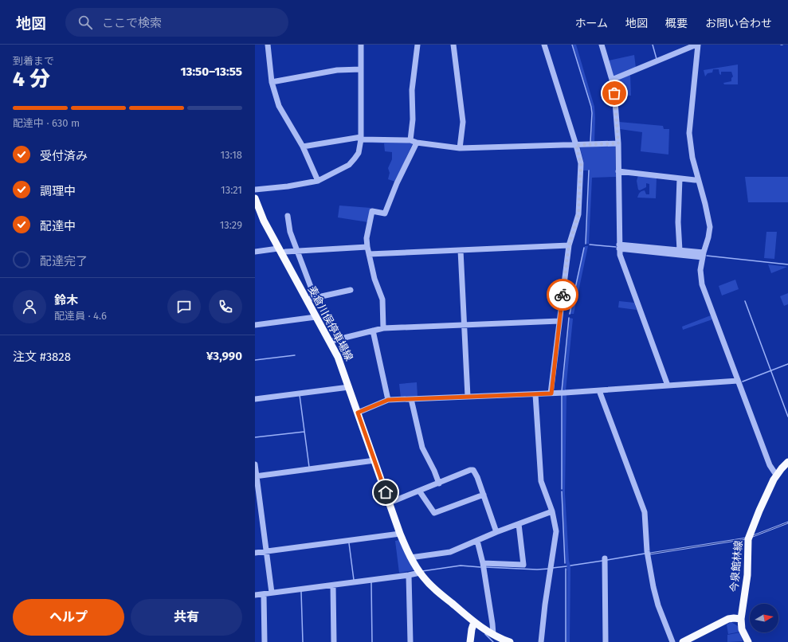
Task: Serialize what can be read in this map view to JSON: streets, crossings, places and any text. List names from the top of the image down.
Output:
{
  "streets": {
    "main road": ["麦倉川俣停車場線", "今泉館林線"]
  },
  "north": "right",
  "page": {
    "header": "地図",
    "search": "ここで検索",
    "nav": [
      "ホーム",
      "地図",
      "概要",
      "お問い合わせ"
    ],
    "heading": ["4 分", "到着まで", "13:50–13:55"],
    "panel": [
      "鈴木",
      "配達員 · 4.6",
      "注文 #3828",
      "¥3,990"
    ],
    "bar": "配達中 · 630 m",
    "list": [
      ["受付済み", "13:18"],
      ["調理中", "13:21"],
      ["配達中", "13:29"],
      "配達完了"
    ],
    "buttons": ["ヘルプ", "共有"]
  }
}
